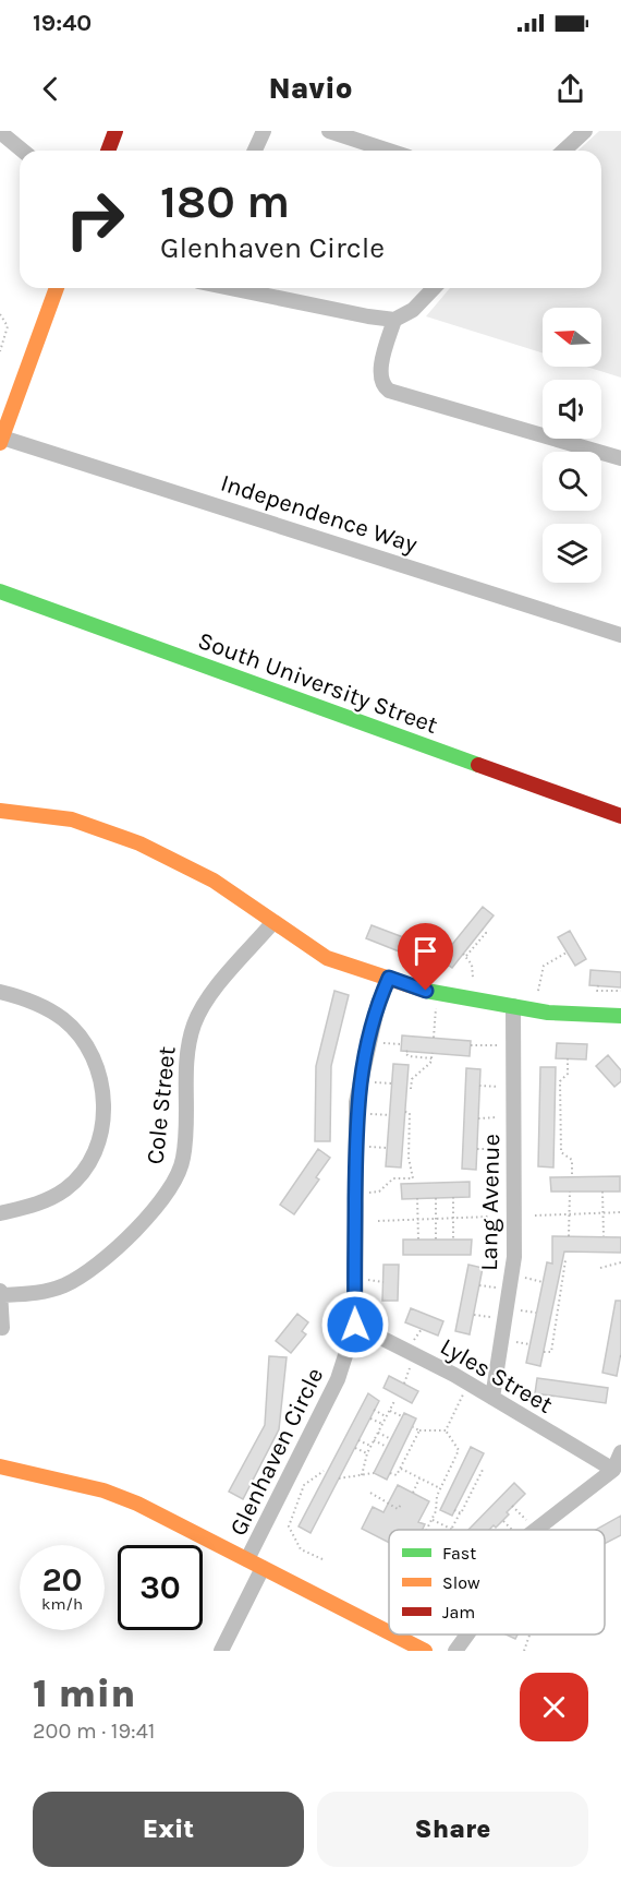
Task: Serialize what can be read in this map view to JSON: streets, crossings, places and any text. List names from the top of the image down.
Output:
{
  "streets": {
    "street": [
      "Independence Way",
      "South University Street",
      "Cole Street",
      "Lang Avenue",
      "Lyles Street",
      "Glenhaven Circle"
    ]
  },
  "crossings": [
    ["Lang Avenue", "Lyles Street"],
    ["Lyles Street", "Glenhaven Circle"]
  ],
  "legend": ["Fast", "Slow", "Jam"],
  "north": "left",
  "page": {
    "status": "19:40",
    "header": "Navio",
    "turn": ["180 m", "Glenhaven Circle"],
    "speed": "20 km/h",
    "limit": "30",
    "heading": ["1 min", "200 m · 19:41"],
    "buttons": ["Exit", "Share"]
  }
}
